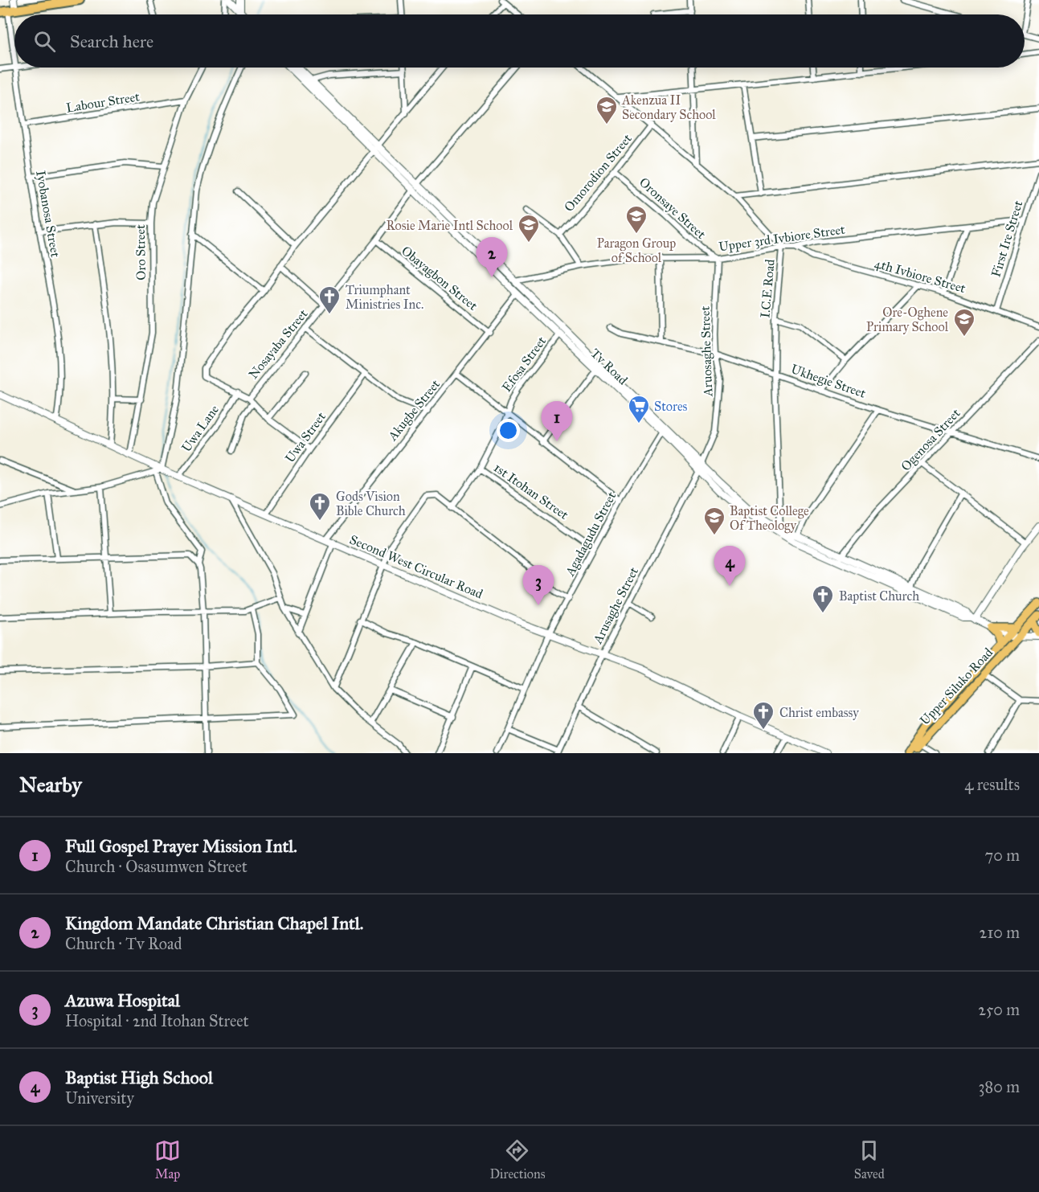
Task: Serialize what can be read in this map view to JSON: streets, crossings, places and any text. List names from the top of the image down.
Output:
{
  "streets": {
    "main road": ["Upper Siluko Road"],
    "street": [
      "Labour Street",
      "Omorodion Street",
      "Oronsaye Street",
      "Iyobanosa Street",
      "Upper 3rd Ivbiore Street",
      "First Ire Street",
      "Oro Street",
      "4th Ivbiore Street",
      "Obayagbon Street",
      "I.C.E Road",
      "Nosayaba Street",
      "Aruosaghe Street",
      "Efosa Street",
      "Tv Road",
      "Ukhegie Street",
      "Akugbe Street",
      "Uwa Lane",
      "Uwa Street",
      "Ogenosa Street",
      "1st Itohan Street",
      "Agadagudu Street",
      "Second West Circular Road",
      "Arusaghe Street"
    ]
  },
  "crossings": [
    ["Labour Street", "Iyobanosa Street"],
    ["Labour Street", "Oro Street"],
    ["Omorodion Street", "Oronsaye Street"],
    ["Omorodion Street", "I.C.E Road"],
    ["Oronsaye Street", "Upper 3rd Ivbiore Street"],
    ["Oronsaye Street", "Aruosaghe Street"],
    ["Iyobanosa Street", "Second West Circular Road"],
    ["Upper 3rd Ivbiore Street", "First Ire Street"],
    ["Upper 3rd Ivbiore Street", "4th Ivbiore Street"],
    ["Upper 3rd Ivbiore Street", "I.C.E Road"],
    ["Upper 3rd Ivbiore Street", "Aruosaghe Street"],
    ["Upper 3rd Ivbiore Street", "Tv Road"],
    ["First Ire Street", "4th Ivbiore Street"],
    ["Oro Street", "Second West Circular Road"],
    ["Obayagbon Street", "Nosayaba Street"],
    ["Obayagbon Street", "Akugbe Street"],
    ["I.C.E Road", "Tv Road"],
    ["I.C.E Road", "Ukhegie Street"],
    ["Nosayaba Street", "Tv Road"],
    ["Aruosaghe Street", "Tv Road"],
    ["Aruosaghe Street", "Ukhegie Street"],
    ["Aruosaghe Street", "Arusaghe Street"],
    ["Efosa Street", "Tv Road"],
    ["Efosa Street", "1st Itohan Street"],
    ["Tv Road", "Akugbe Street"],
    ["Tv Road", "Ogenosa Street"],
    ["Tv Road", "Agadagudu Street"],
    ["Tv Road", "Arusaghe Street"],
    ["Tv Road", "Upper Siluko Road"],
    ["Ukhegie Street", "Ogenosa Street"],
    ["Akugbe Street", "Second West Circular Road"],
    ["Uwa Lane", "Second West Circular Road"],
    ["Uwa Street", "Second West Circular Road"],
    ["1st Itohan Street", "Agadagudu Street"],
    ["Agadagudu Street", "Second West Circular Road"],
    ["Second West Circular Road", "Arusaghe Street"]
  ],
  "places": {
    "school or university": [
      "Akenzua II Secondary School",
      "Paragon Group of School",
      "Rosie Marie Intl School",
      "Ore-Oghene Primary School",
      "Baptist College Of Theology"
    ],
    "church": [
      "Triumphant Ministries Inc.",
      "Gods Vision Bible Church",
      "Baptist Church",
      "Christ embassy"
    ],
    "supermarket": ["Stores"]
  },
  "page": {
    "search": "Search here",
    "pins": [
      "2",
      "1",
      "4",
      "3"
    ],
    "heading": ["Nearby", "4 results"],
    "list": [
      {
        "mark": "1",
        "name": "Full Gospel Prayer Mission Intl.",
        "note": "Church · Osasumwen Street",
        "value": "70 m"
      },
      {
        "mark": "2",
        "name": "Kingdom Mandate Christian Chapel Intl.",
        "note": "Church · Tv Road",
        "value": "210 m"
      },
      {
        "mark": "3",
        "name": "Azuwa Hospital",
        "note": "Hospital · 2nd Itohan Street",
        "value": "250 m"
      },
      {
        "mark": "4",
        "name": "Baptist High School",
        "note": "University",
        "value": "380 m"
      }
    ],
    "nav": ["Map", "Directions", "Saved"]
  }
}
